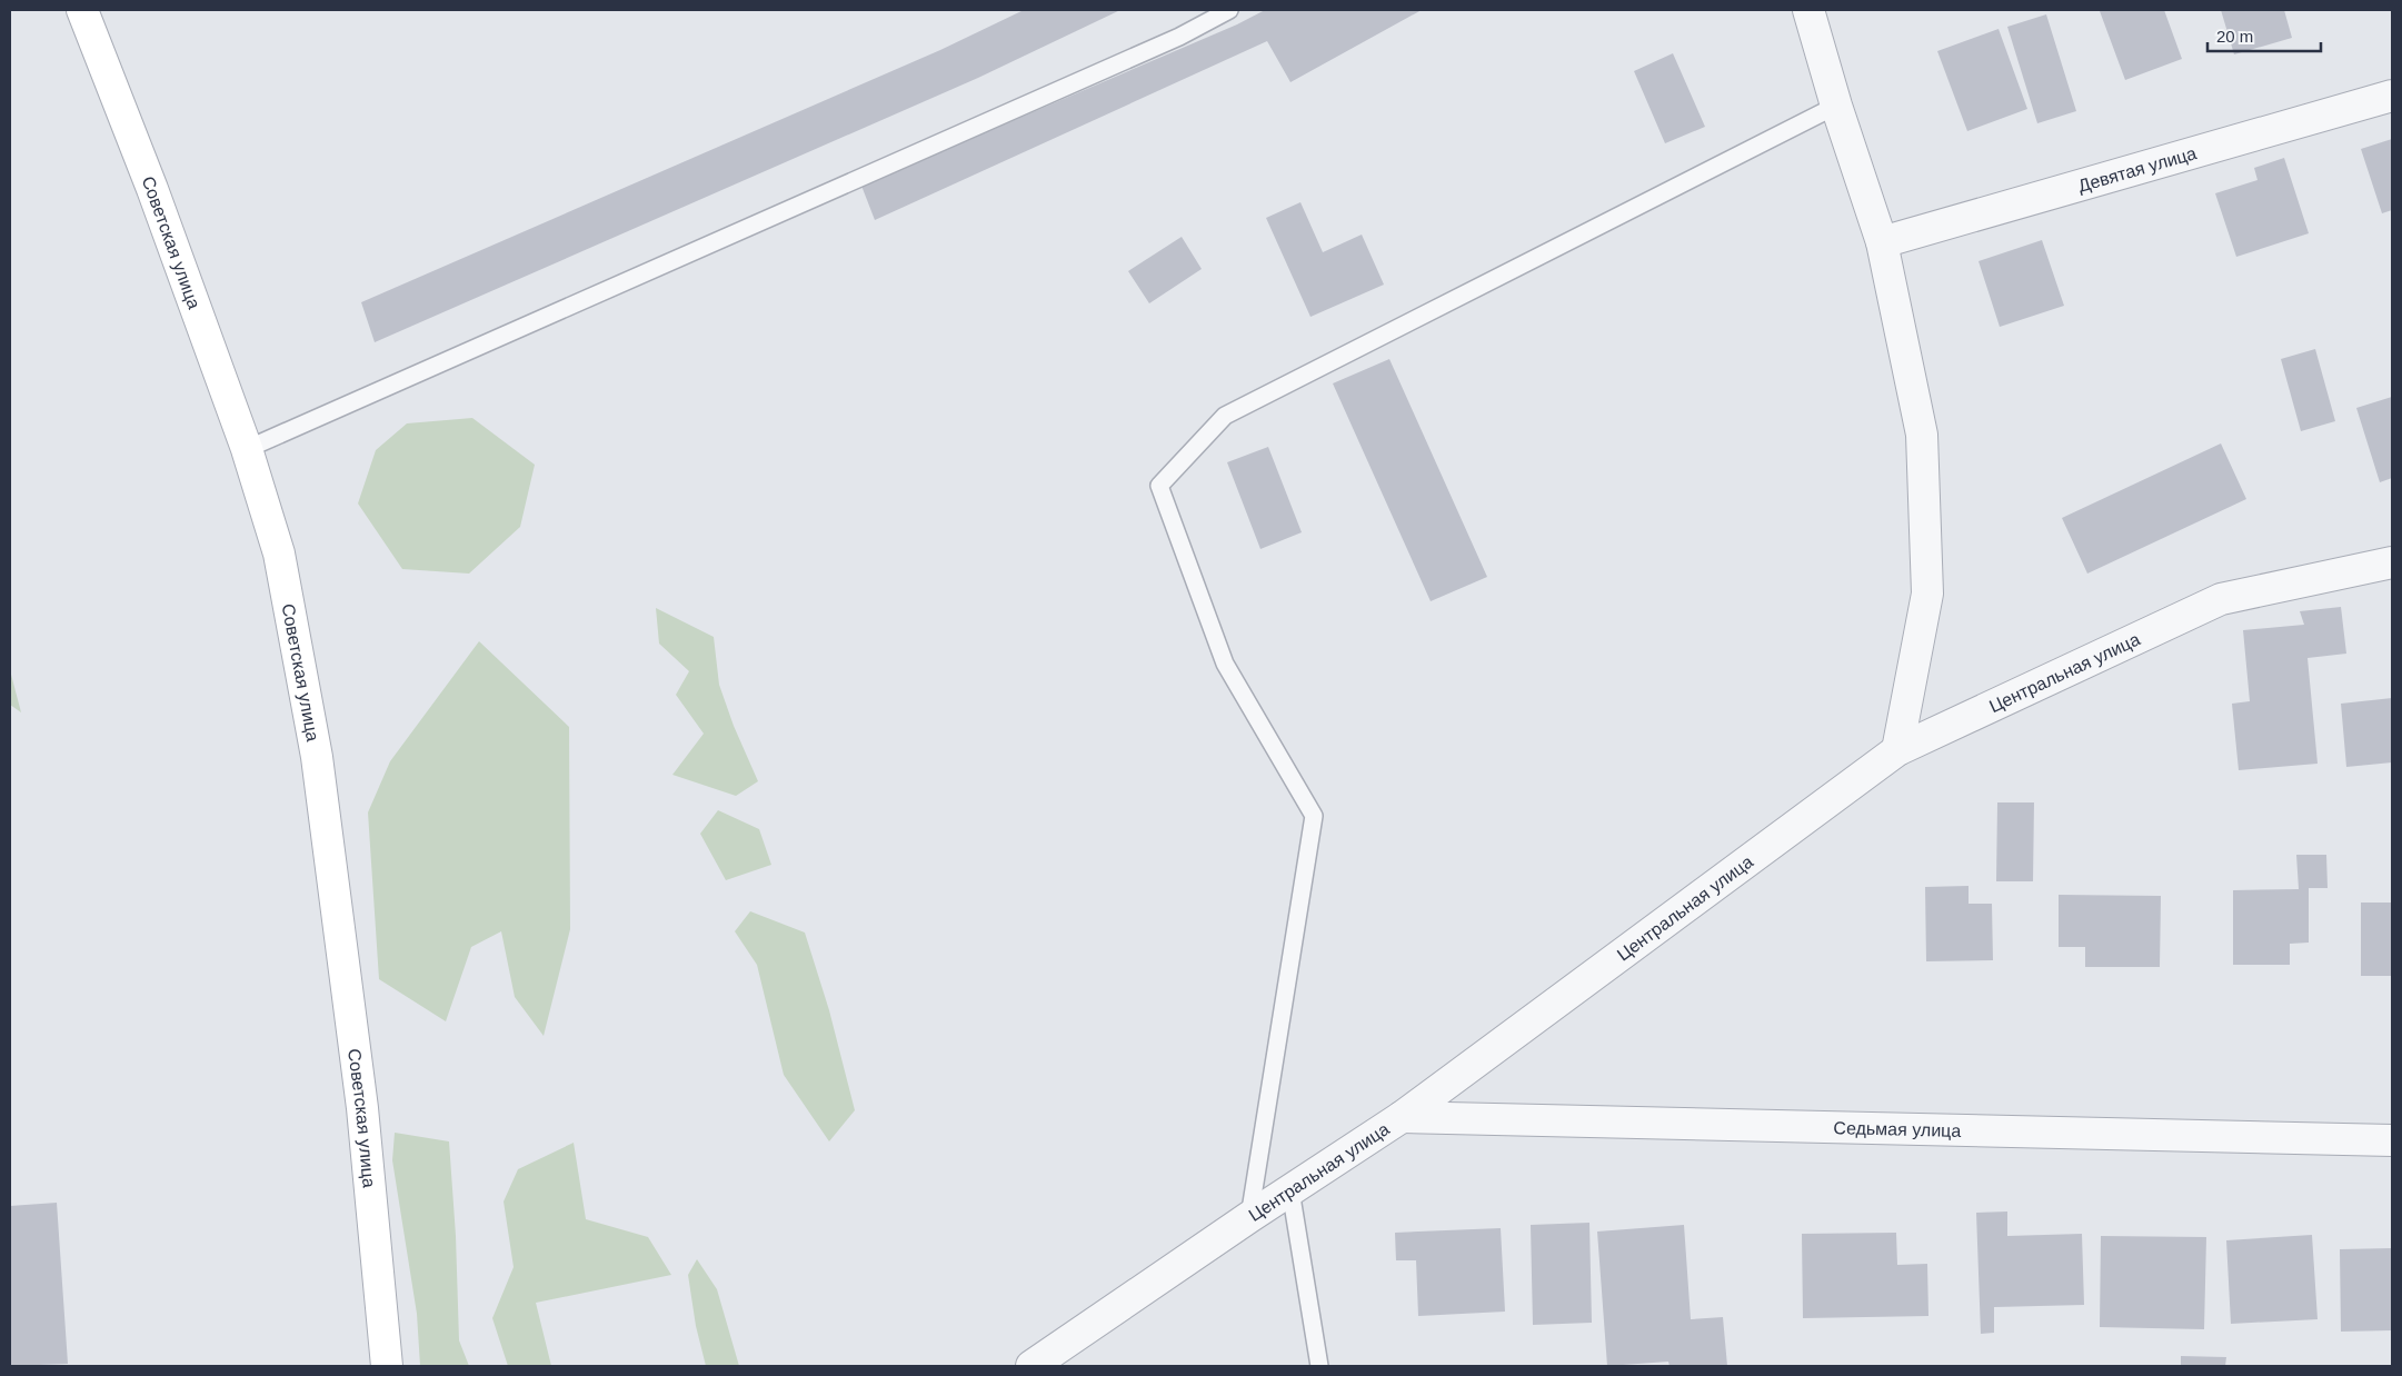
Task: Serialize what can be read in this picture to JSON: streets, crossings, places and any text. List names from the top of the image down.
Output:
{
  "streets": {
    "main road": ["Советская улица"],
    "street": ["Девятая улица", "Центральная улица", "Седьмая улица"]
  },
  "crossings": [
    ["Центральная улица", "Седьмая улица"]
  ],
  "scale_bar": "20 m"
}
